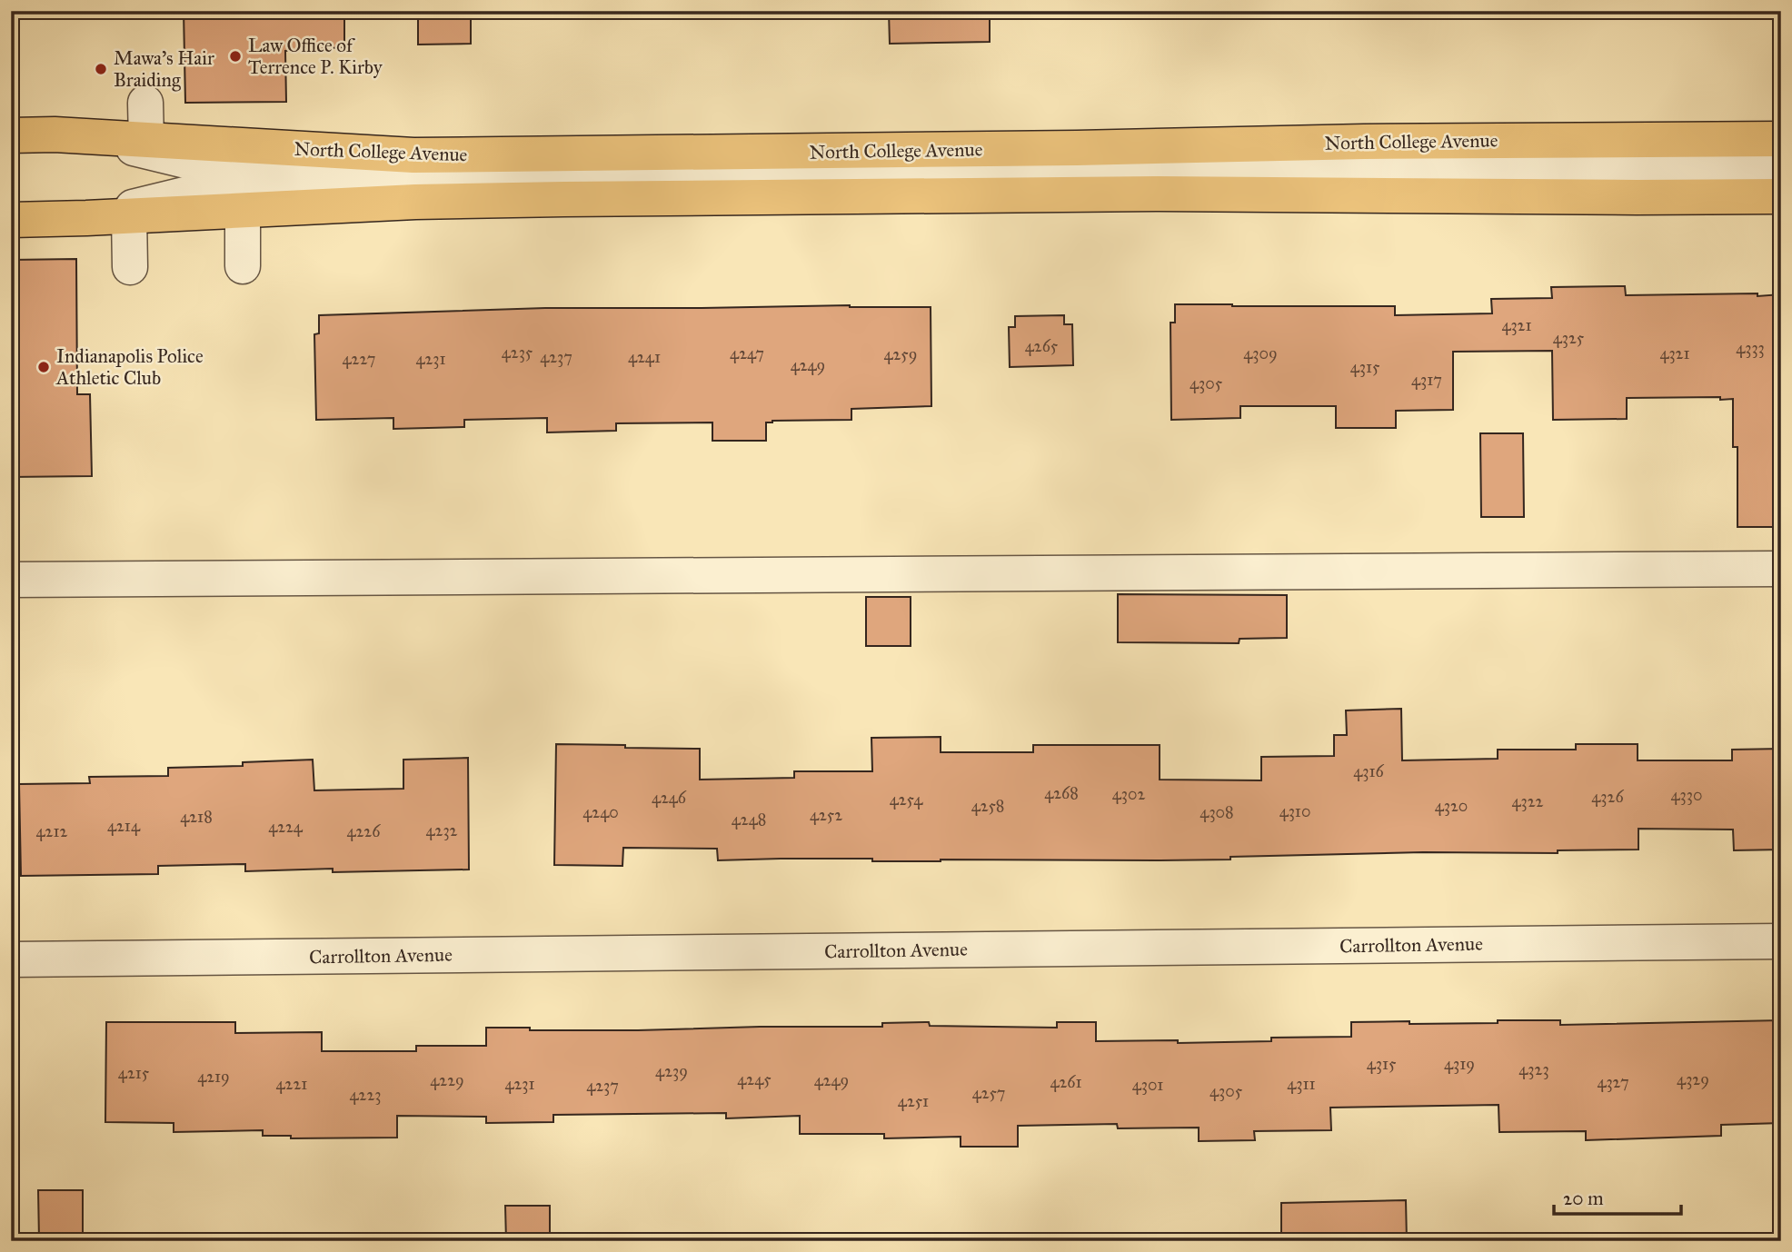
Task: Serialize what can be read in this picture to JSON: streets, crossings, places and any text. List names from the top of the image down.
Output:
{
  "streets": {
    "main road": ["North College Avenue"],
    "street": ["Carrollton Avenue"]
  },
  "places": ["Law Office of Terrence P. Kirby", "Mawa's Hair Braiding", "Indianapolis Police Athletic Club"],
  "house_numbers": [
    "4321",
    "4325",
    "4265",
    "4333",
    "4235",
    "4247",
    "4309",
    "4321",
    "4259",
    "4237",
    "4241",
    "4227",
    "4231",
    "4249",
    "4315",
    "4317",
    "4305",
    "4316",
    "4268",
    "4302",
    "4330",
    "4326",
    "4246",
    "4254",
    "4322",
    "4258",
    "4320",
    "4310",
    "4240",
    "4308",
    "4252",
    "4218",
    "4248",
    "4214",
    "4224",
    "4232",
    "4212",
    "4226",
    "4315",
    "4319",
    "4323",
    "4239",
    "4215",
    "4219",
    "4245",
    "4329",
    "4229",
    "4249",
    "4261",
    "4327",
    "4221",
    "4231",
    "4311",
    "4301",
    "4237",
    "4305",
    "4257",
    "4223",
    "4251"
  ],
  "scale_bar": "20 m"
}
